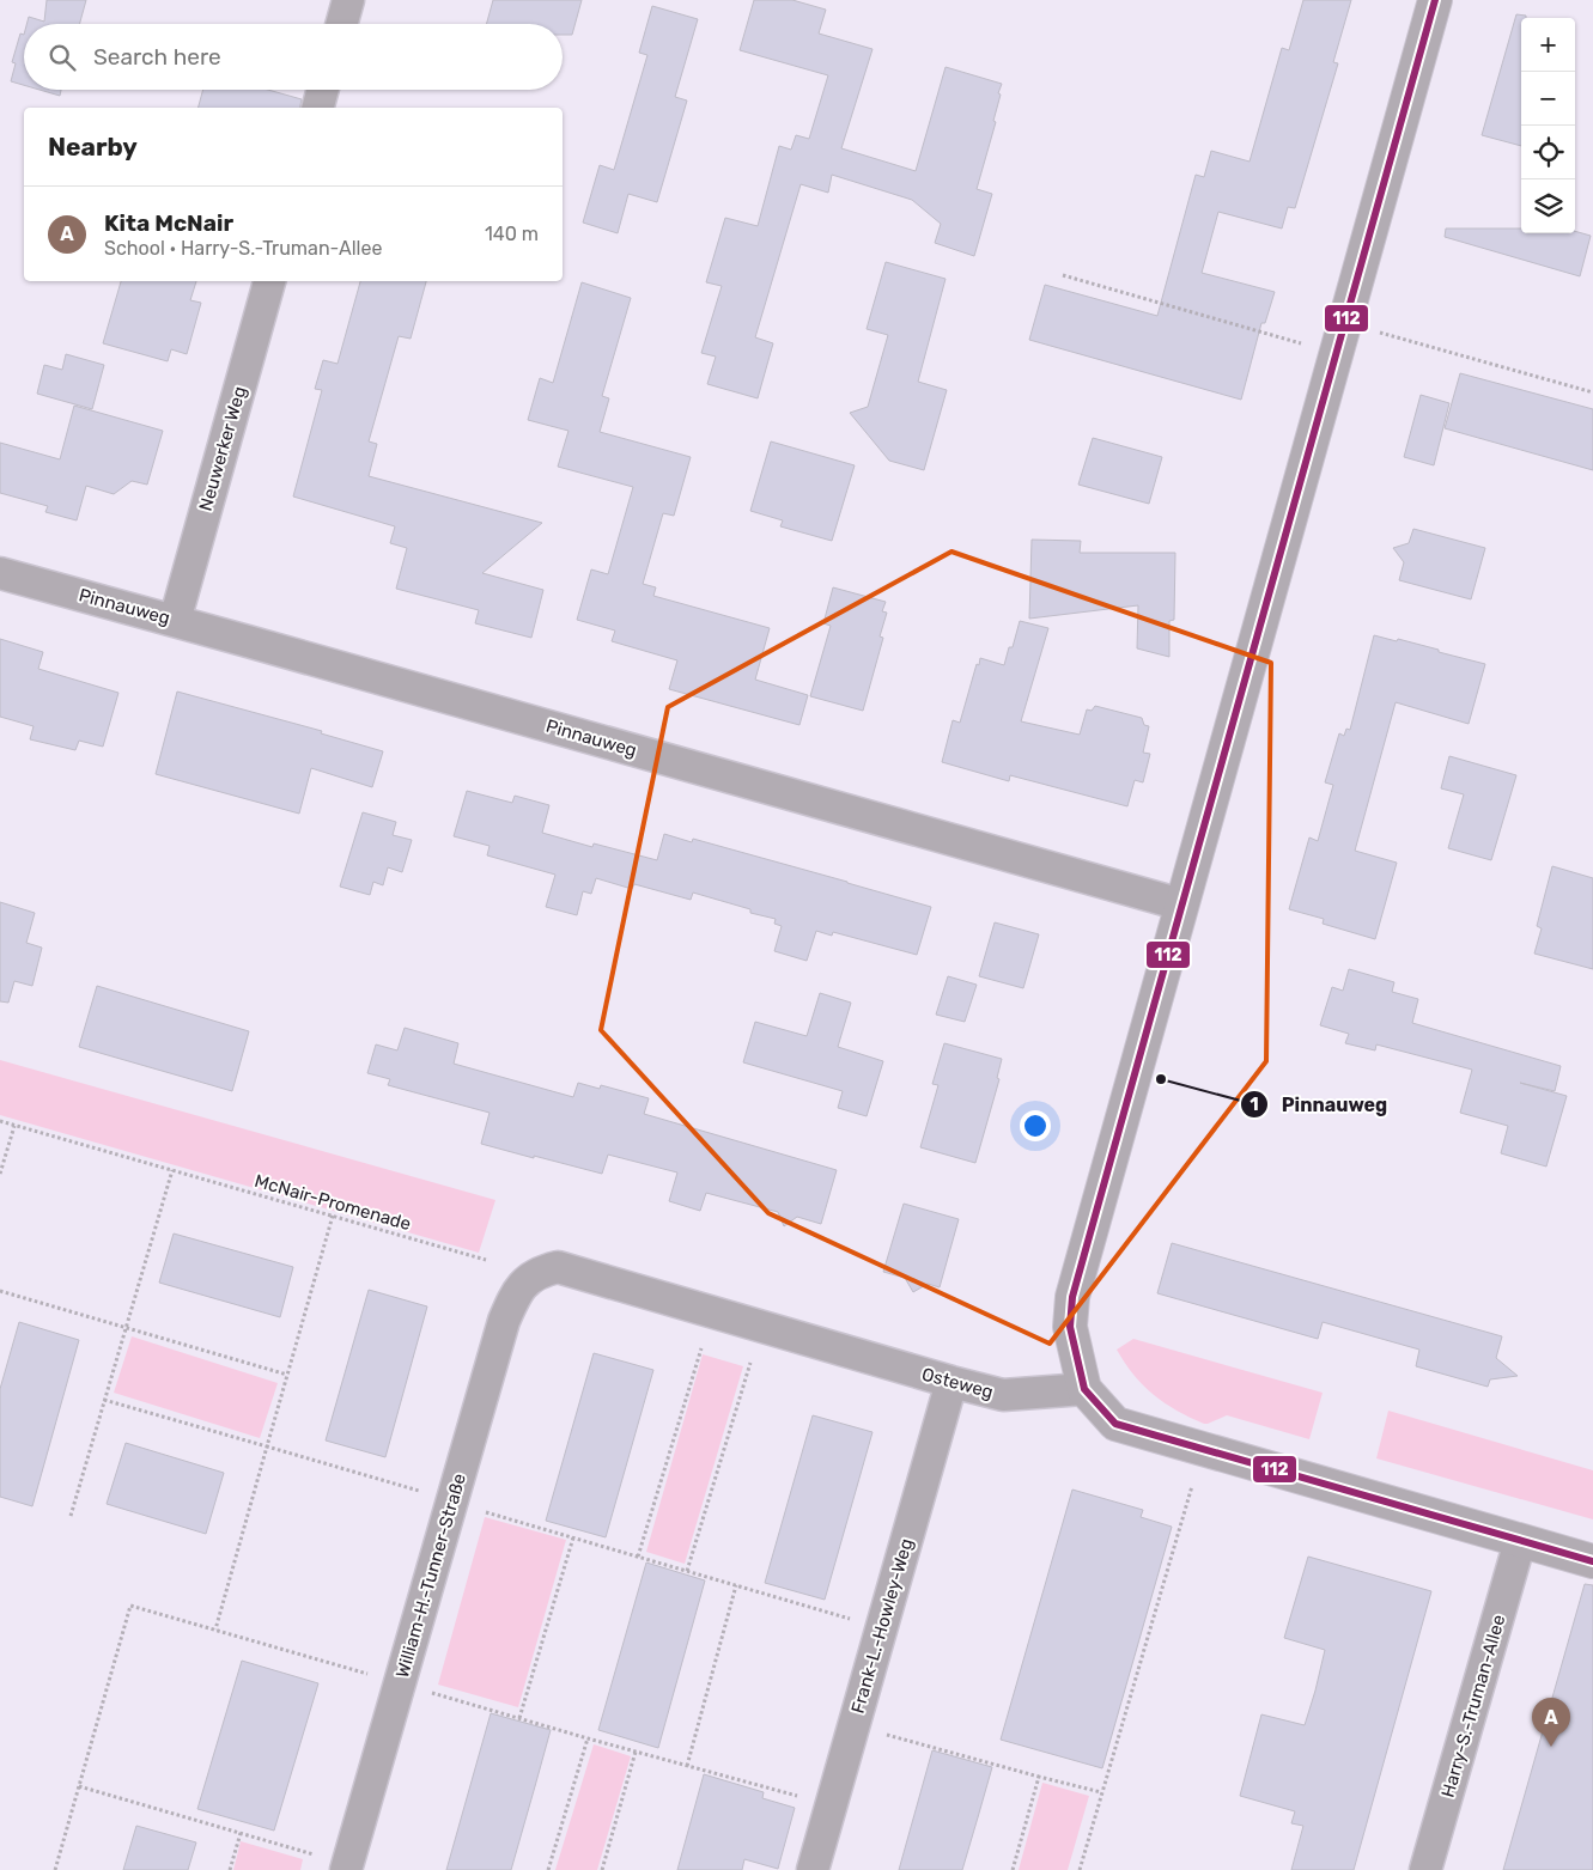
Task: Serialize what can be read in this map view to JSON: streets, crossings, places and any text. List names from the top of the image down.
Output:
{
  "streets": {
    "street": [
      "Neuwerker Weg",
      "Pinnauweg",
      "Osteweg",
      "William-H.-Tunner-Straße",
      "Frank-L.-Howley-Weg",
      "Harry-S.-Truman-Allee"
    ],
    "path": ["McNair-Promenade"]
  },
  "crossings": [
    ["Neuwerker Weg", "Pinnauweg"],
    ["Osteweg", "William-H.-Tunner-Straße"],
    ["Osteweg", "Frank-L.-Howley-Weg"]
  ],
  "places": ["Pinnauweg"],
  "lines": ["transit line 112"],
  "page": {
    "map_buttons": ["+", "−"],
    "search": "Search here",
    "heading": "Nearby",
    "list": [
      {
        "mark": "A",
        "name": "Kita McNair",
        "note": "School · Harry-S.-Truman-Allee",
        "value": "140 m"
      }
    ],
    "pins": "A"
  }
}
